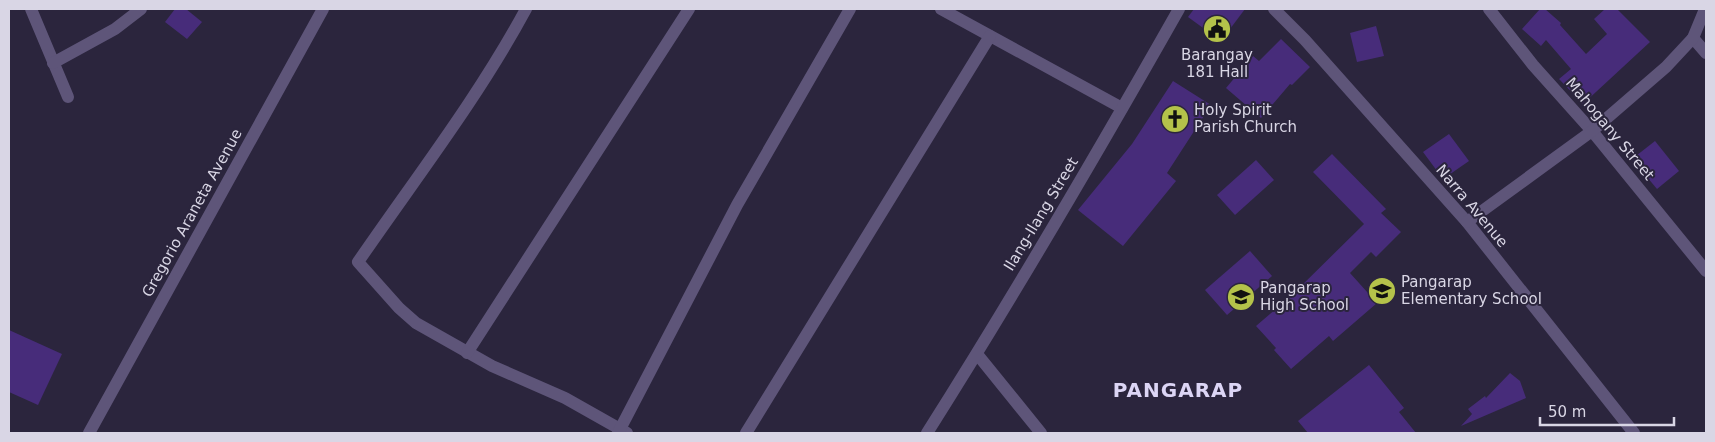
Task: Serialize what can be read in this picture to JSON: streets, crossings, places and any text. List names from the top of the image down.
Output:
{
  "streets": {
    "street": [
      "Mahogany Street",
      "Narra Avenue",
      "Gregorio Araneta Avenue",
      "Ilang-Ilang Street"
    ]
  },
  "districts": ["PANGARAP"],
  "places": {
    "public building": ["Barangay 181 Hall"],
    "church": ["Holy Spirit Parish Church"],
    "school or university": ["Pangarap Elementary School", "Pangarap High School"]
  },
  "scale_bar": "50 m"
}
